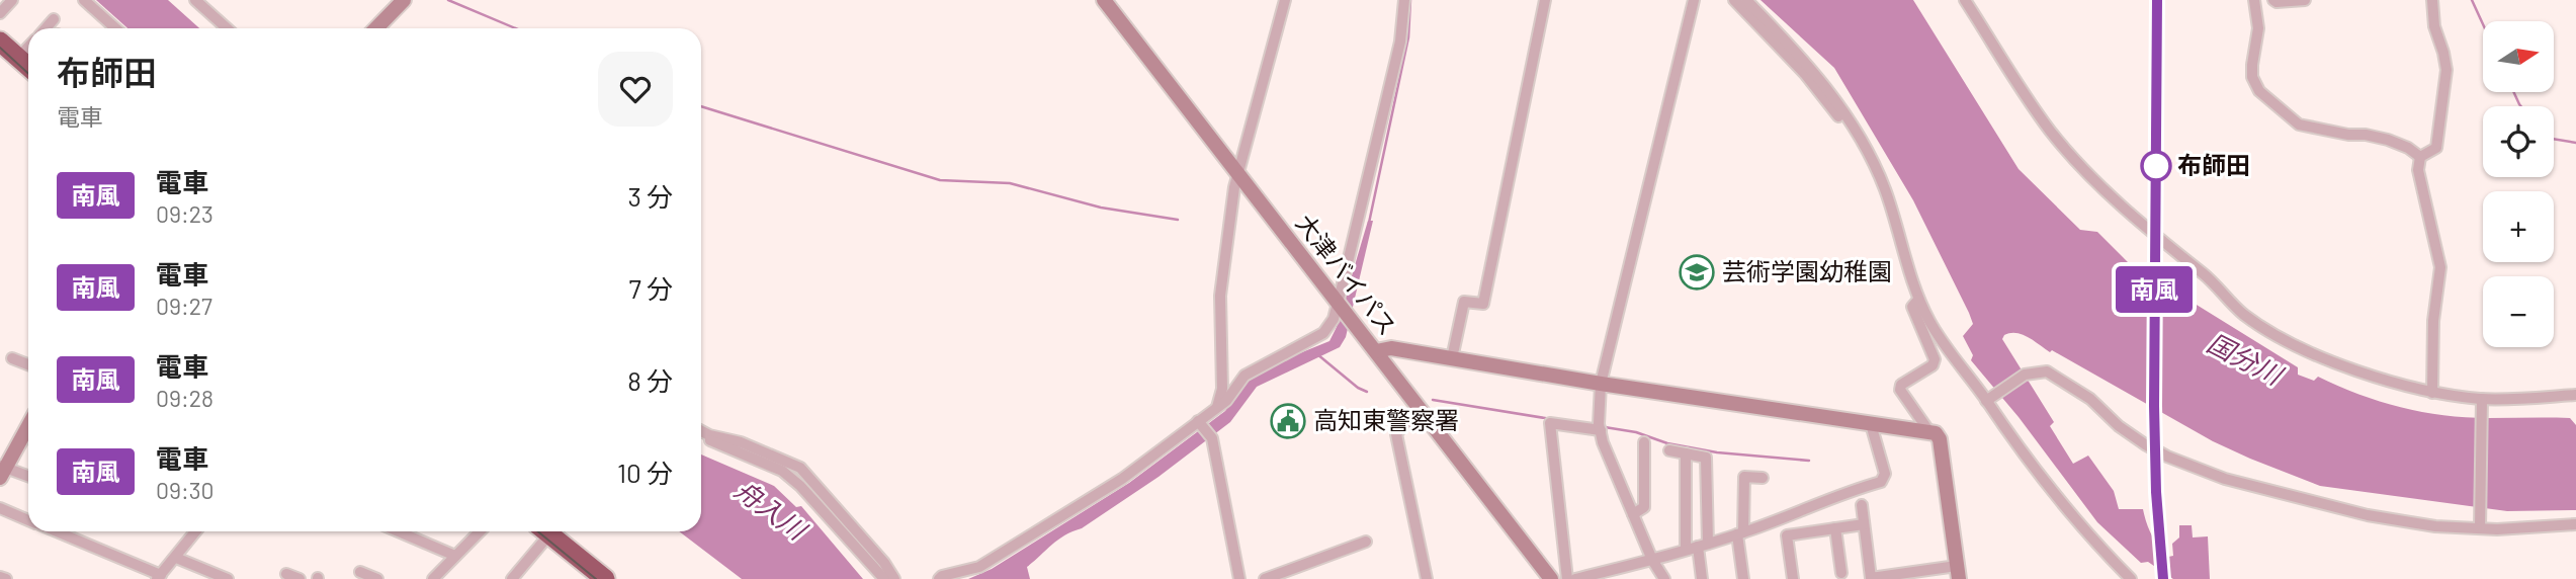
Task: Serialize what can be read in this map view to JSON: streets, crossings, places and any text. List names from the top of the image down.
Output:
{
  "streets": {
    "street": ["大津バイパス"]
  },
  "water": ["国分川", "舟入川"],
  "places": {
    "other": ["布師田"],
    "school or university": ["芸術学園幼稚園"],
    "public building": ["高知東警察署"]
  },
  "north": "right",
  "page": {
    "on_map": "南風",
    "map_buttons": ["+", "−"],
    "heading": ["布師田", "電車"],
    "list": [
      {
        "mark": "南風",
        "name": "電車",
        "note": "09:23",
        "value": "3 分"
      },
      {
        "mark": "南風",
        "name": "電車",
        "note": "09:27",
        "value": "7 分"
      },
      {
        "mark": "南風",
        "name": "電車",
        "note": "09:28",
        "value": "8 分"
      },
      {
        "mark": "南風",
        "name": "電車",
        "note": "09:30",
        "value": "10 分"
      }
    ]
  }
}
